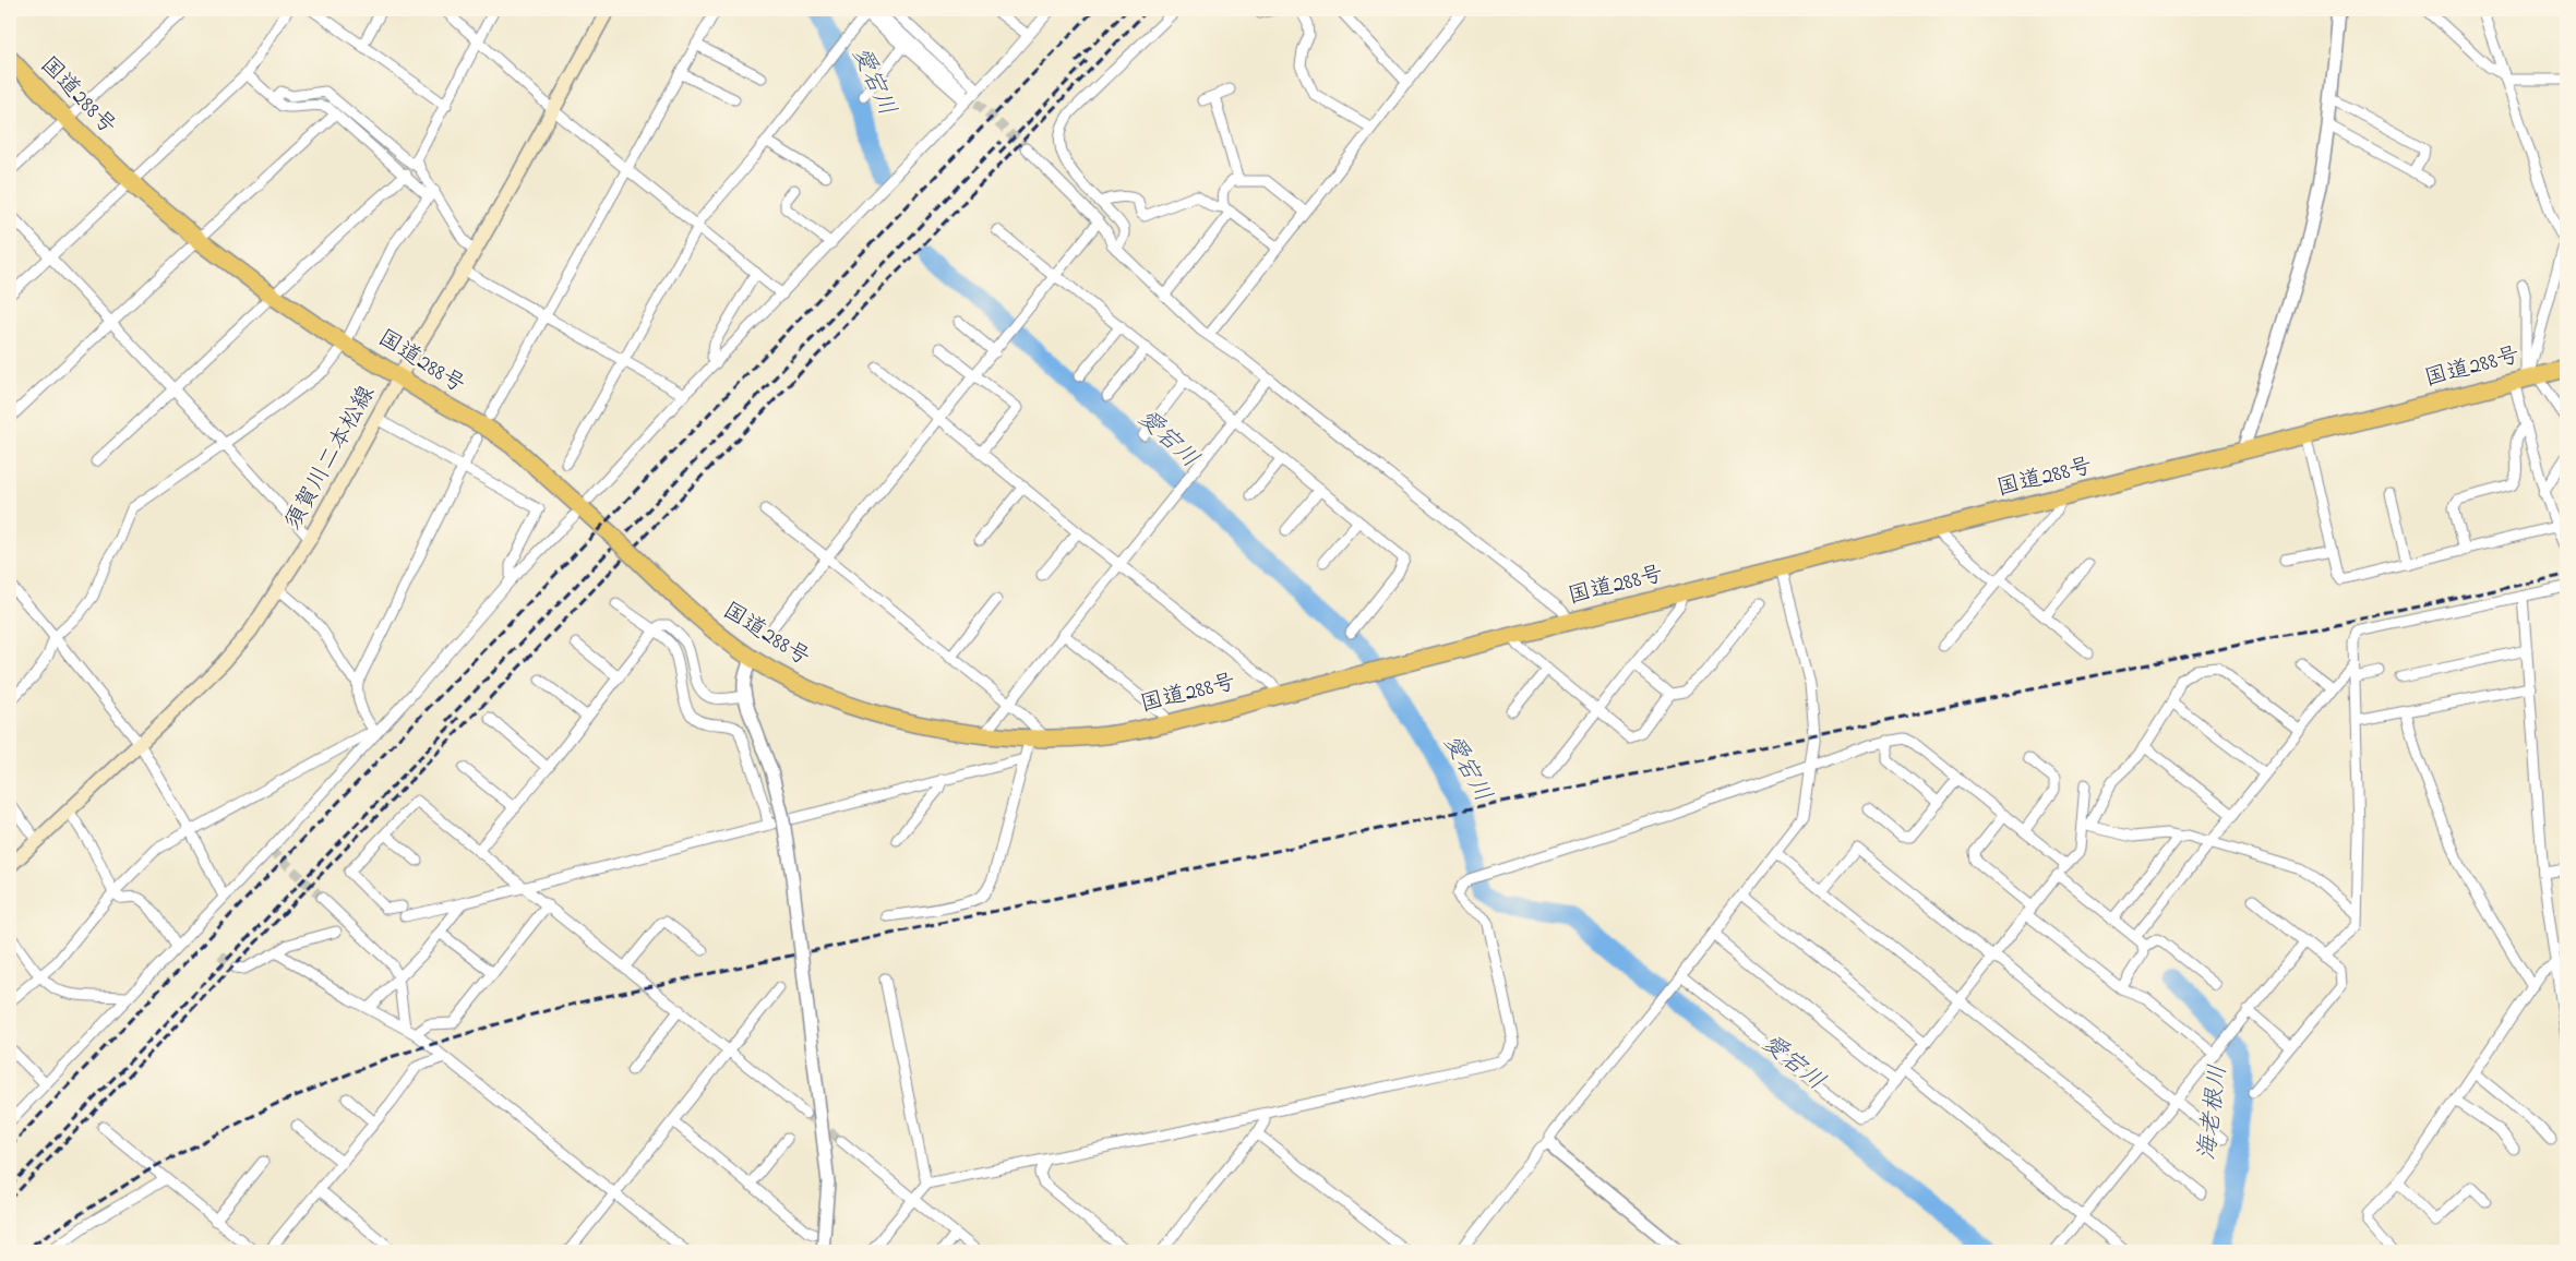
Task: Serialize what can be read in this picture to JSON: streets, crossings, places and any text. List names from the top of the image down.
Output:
{
  "streets": {
    "highway": ["国道288号"],
    "main road": ["須賀川二本松線"]
  },
  "crossings": [
    ["国道288号", "須賀川二本松線"]
  ],
  "water": ["愛宕川", "海老根川"]
}
